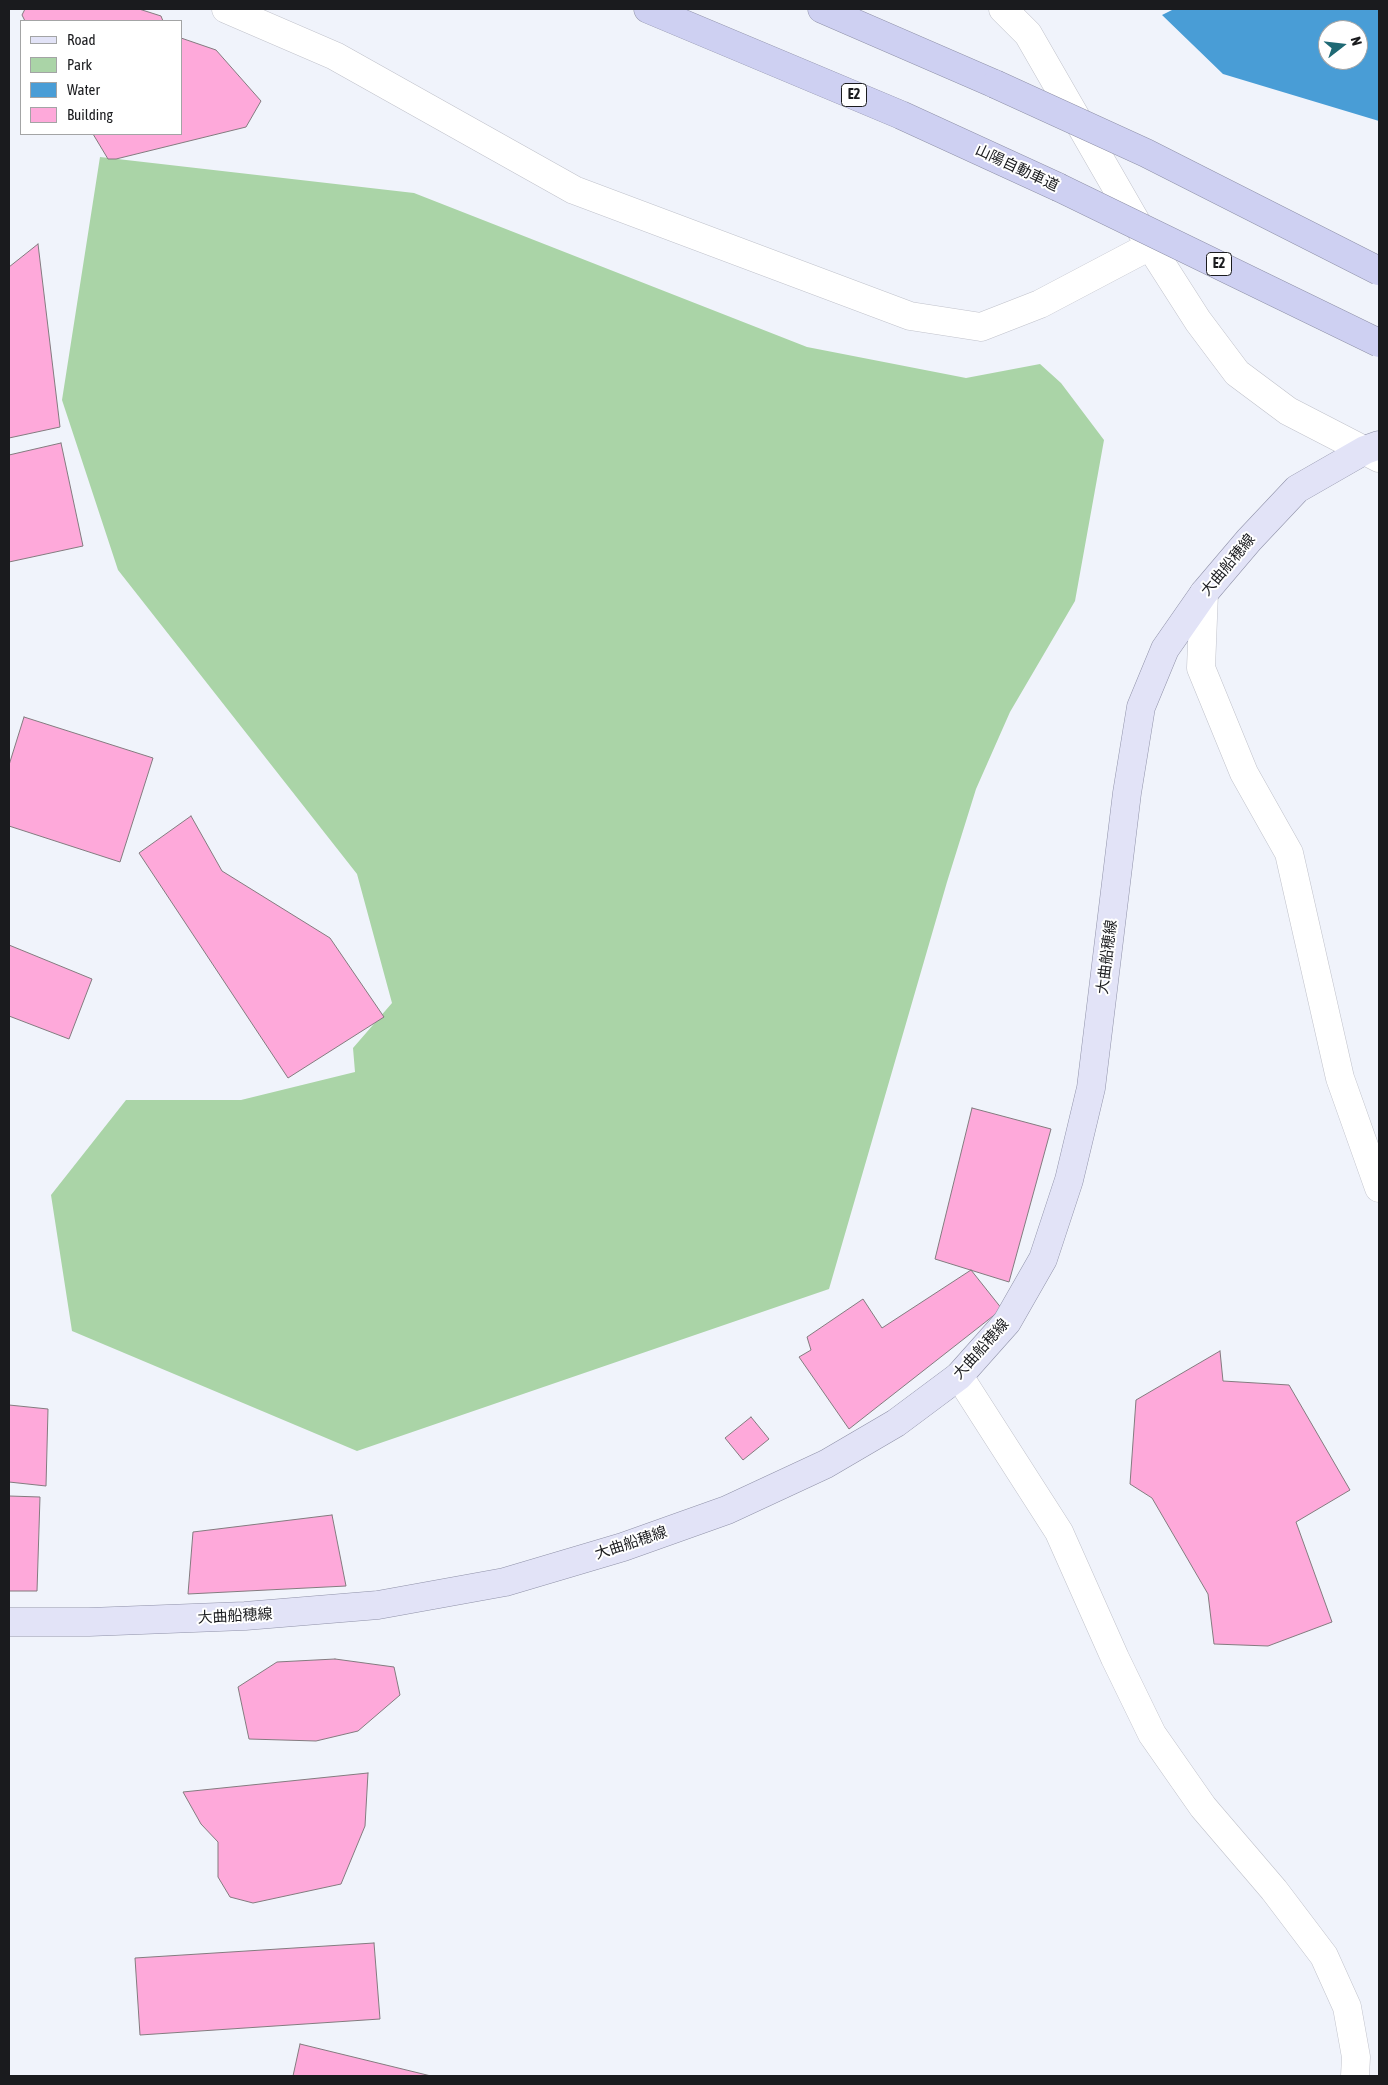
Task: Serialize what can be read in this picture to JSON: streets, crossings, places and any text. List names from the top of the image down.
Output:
{
  "streets": {
    "highway": ["E2", "山陽自動車道"],
    "main road": ["大曲船穂線"]
  },
  "legend": [
    "Road",
    "Park",
    "Water",
    "Building"
  ],
  "north": "right"
}
